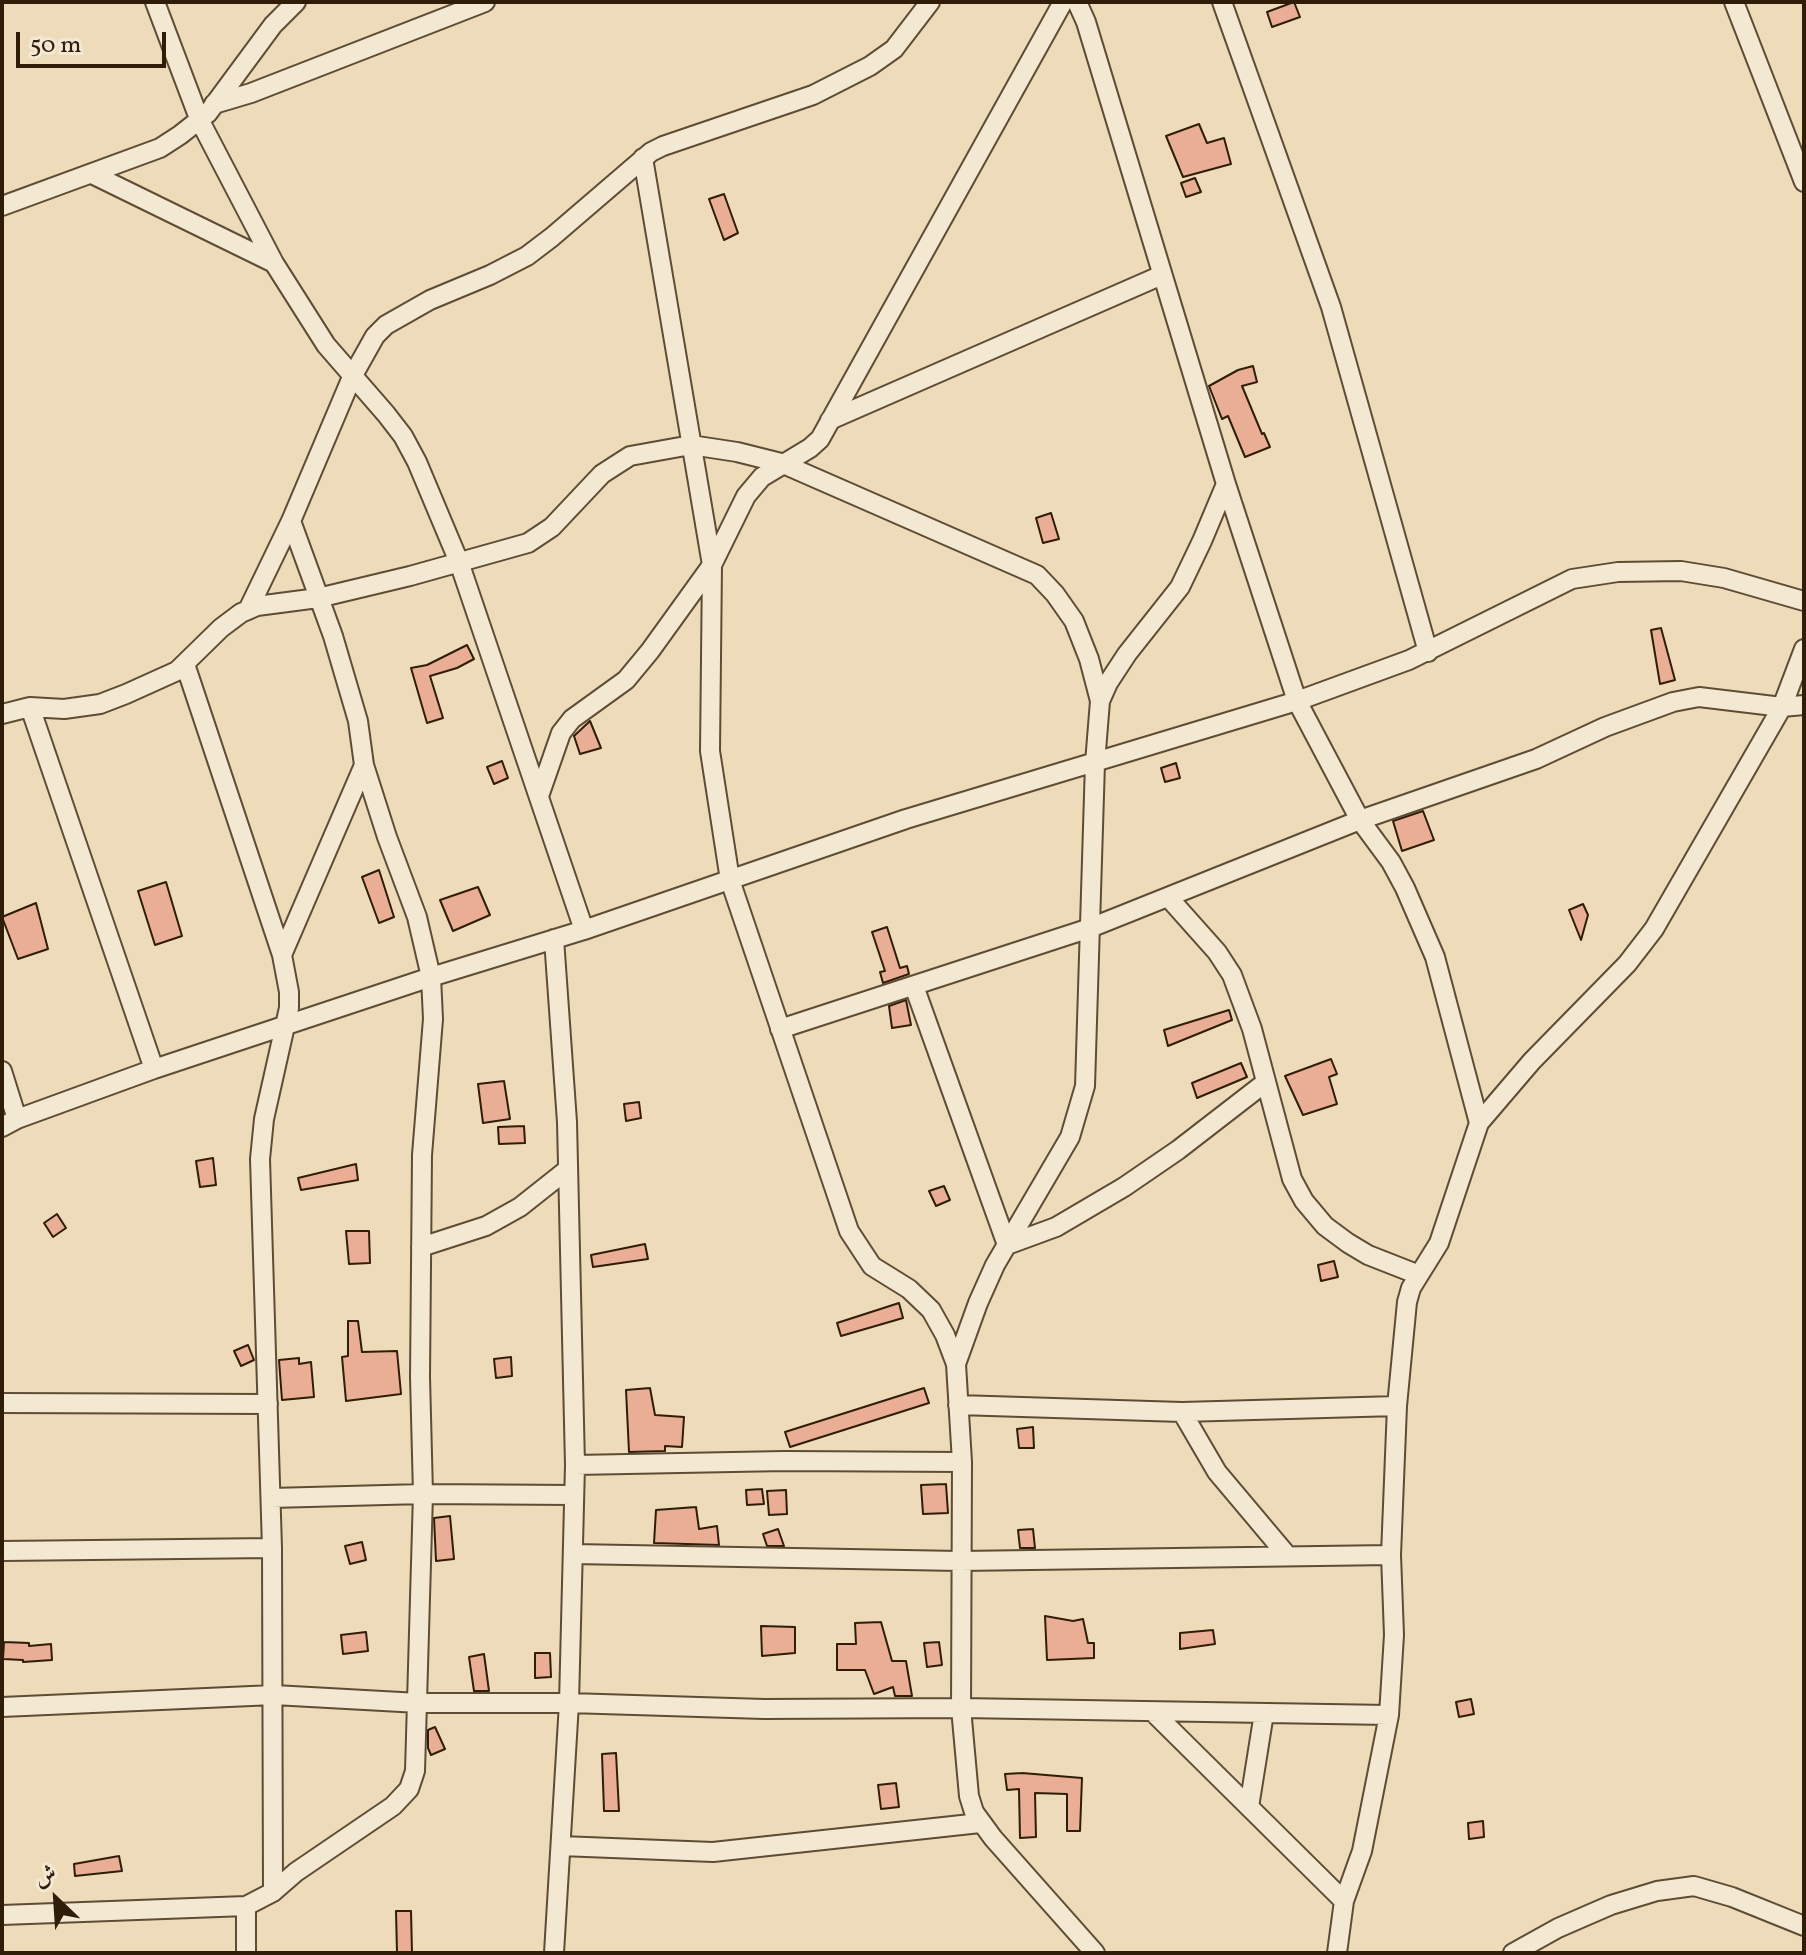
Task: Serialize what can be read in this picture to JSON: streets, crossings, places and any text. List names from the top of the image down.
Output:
{
  "scale_bar": "50 m",
  "north": "top left"
}
